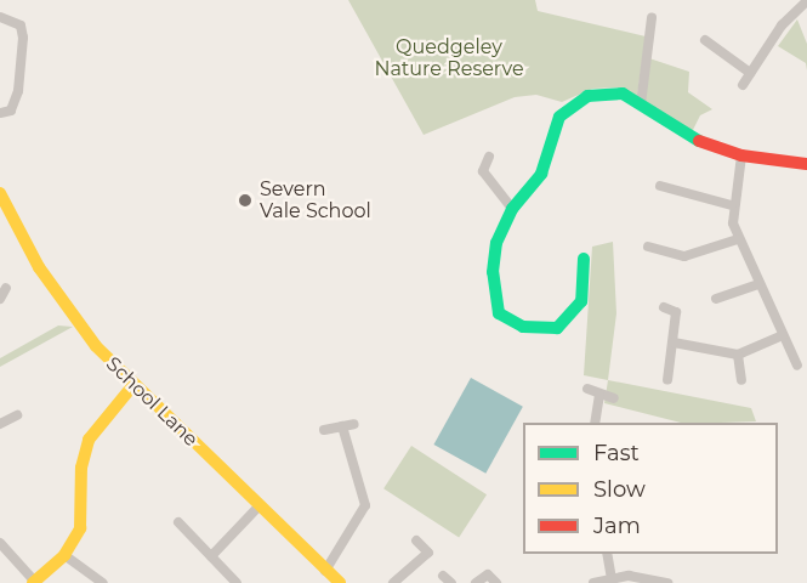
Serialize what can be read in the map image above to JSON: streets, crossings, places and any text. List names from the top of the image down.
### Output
{
  "streets": {
    "street": ["School Lane"]
  },
  "parks": ["Quedgeley Nature Reserve"],
  "places": ["Severn Vale School"],
  "legend": ["Fast", "Slow", "Jam"]
}
